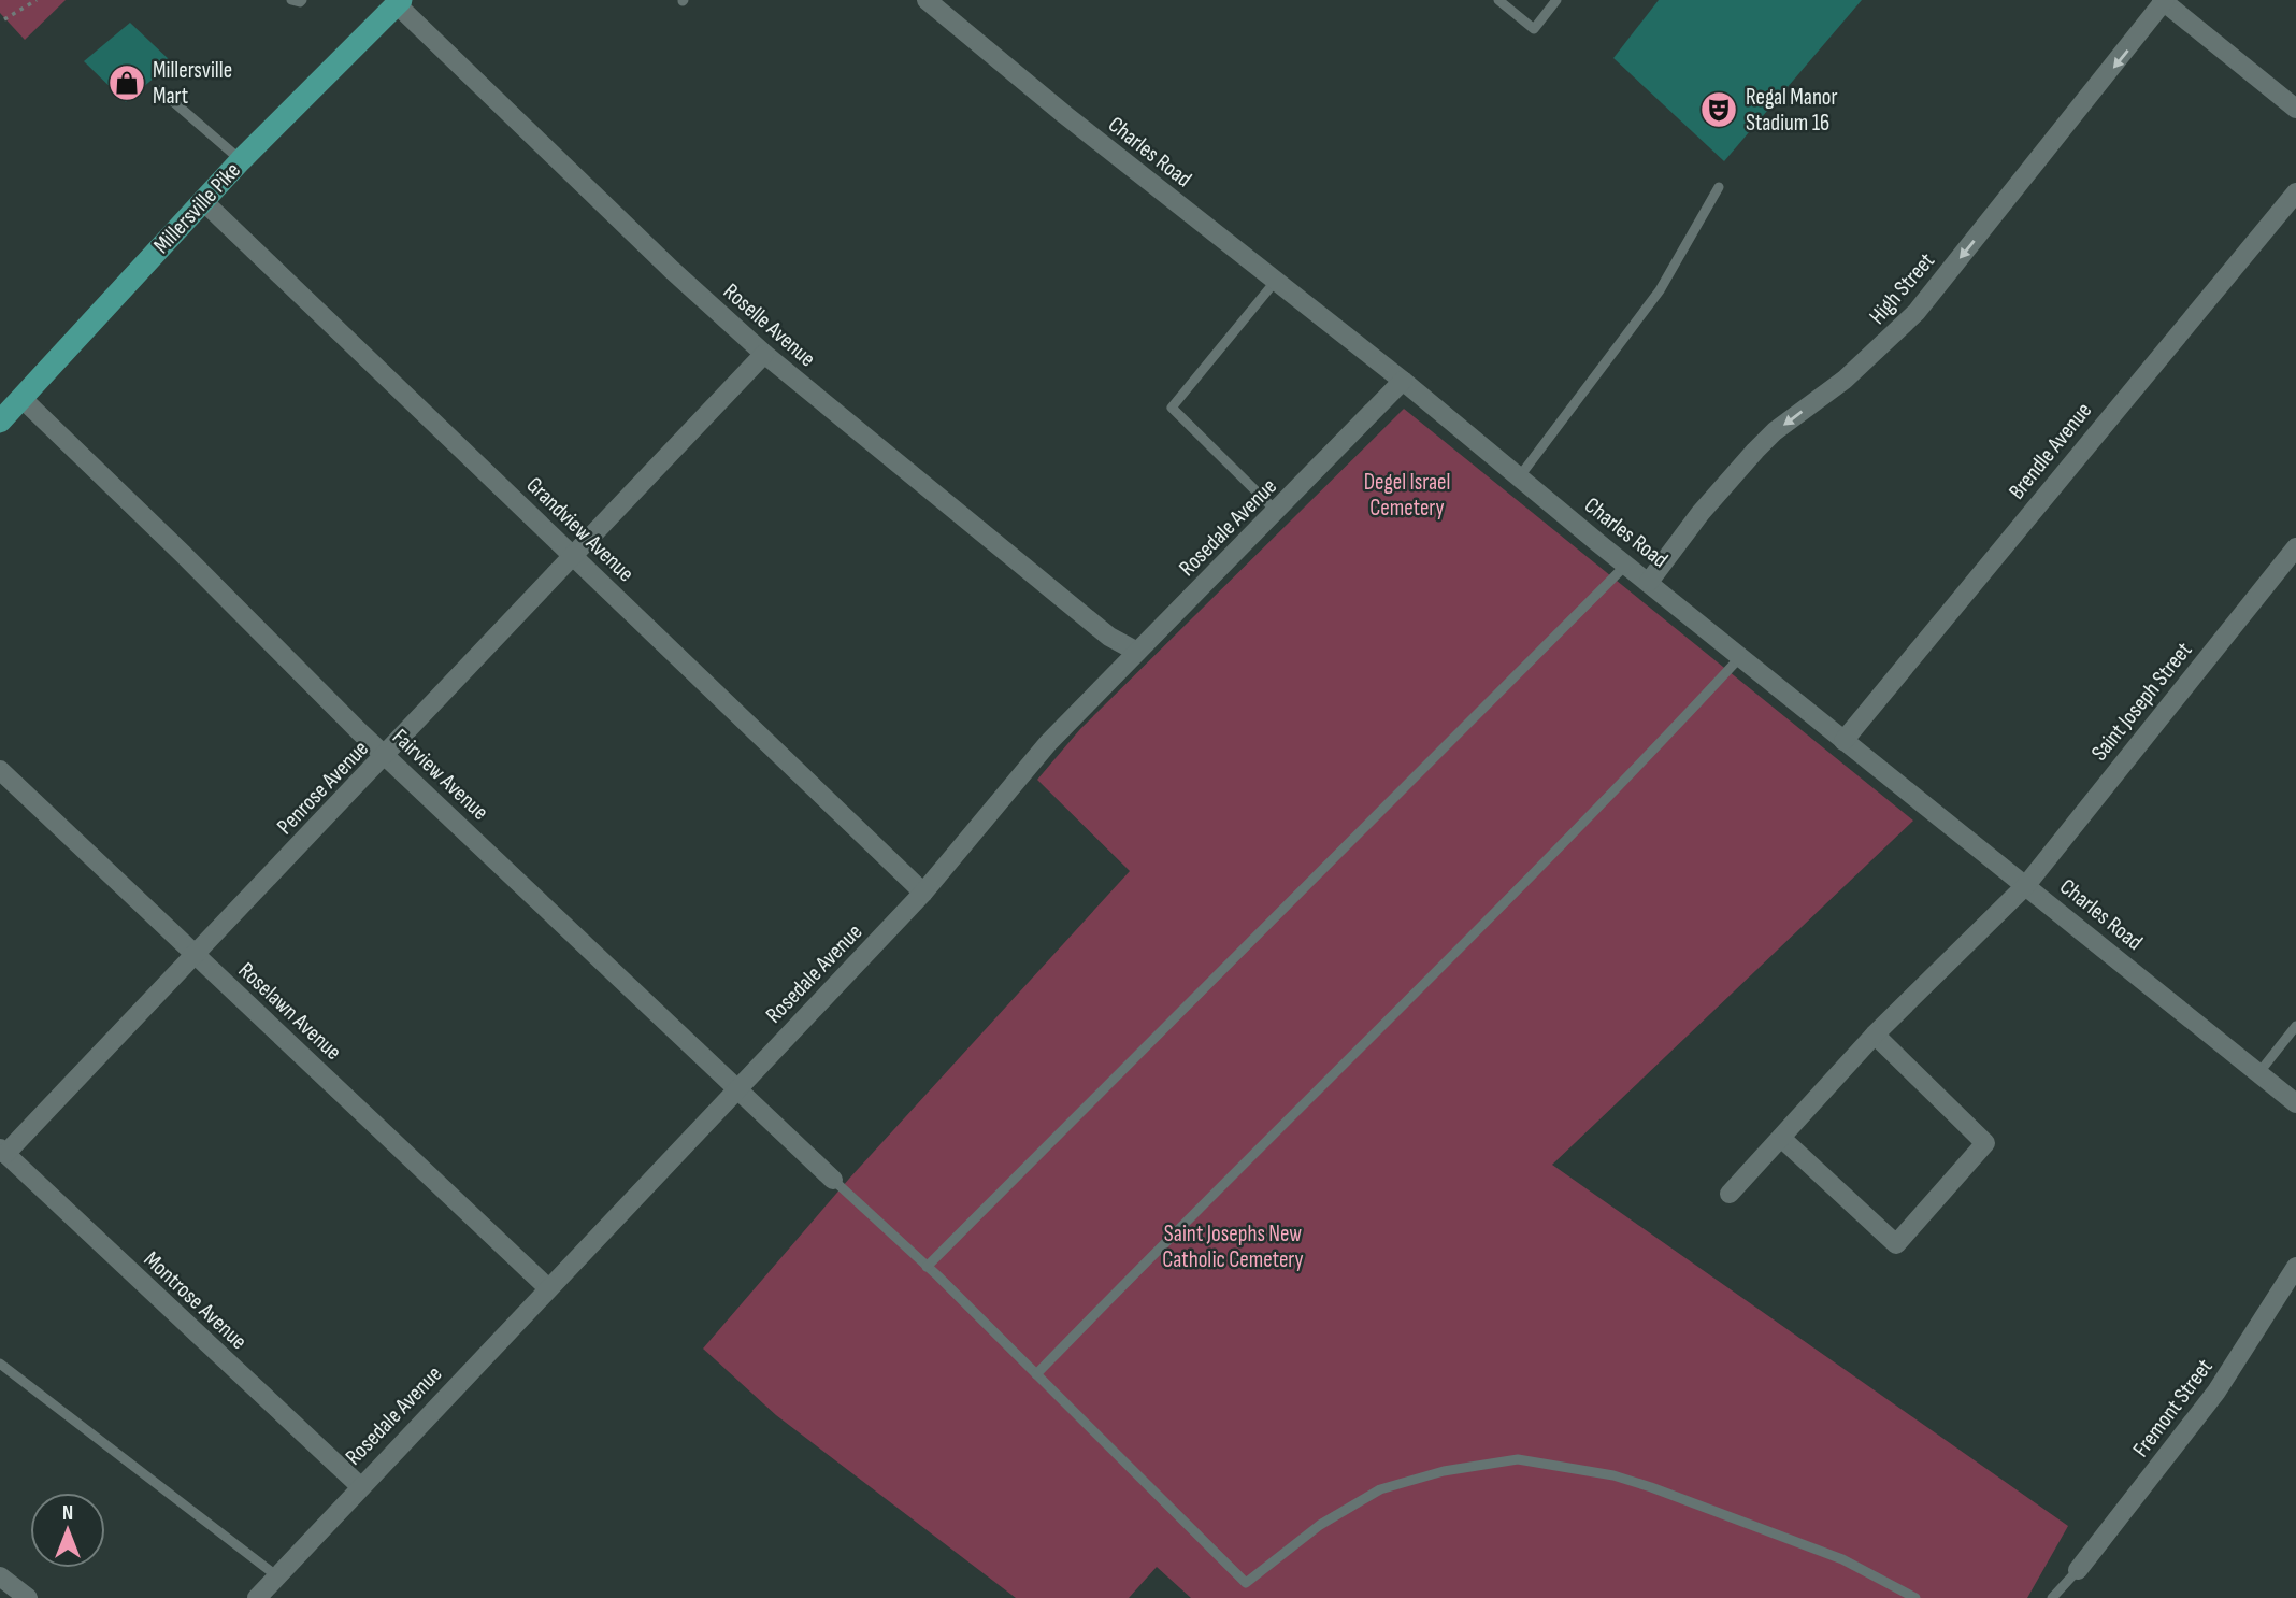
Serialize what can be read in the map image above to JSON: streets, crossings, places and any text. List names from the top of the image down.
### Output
{
  "streets": {
    "main road": ["Millersville Pike"],
    "street": [
      "Charles Road",
      "High Street",
      "Roselle Avenue",
      "Brendle Avenue",
      "Rosedale Avenue",
      "Grandview Avenue",
      "Saint Joseph Street",
      "Fairview Avenue",
      "Penrose Avenue",
      "Roselawn Avenue",
      "Montrose Avenue",
      "Fremont Street"
    ]
  },
  "crossings": [
    ["Charles Road", "High Street"],
    ["Charles Road", "Brendle Avenue"],
    ["Charles Road", "Rosedale Avenue"],
    ["Charles Road", "Saint Joseph Street"],
    ["Millersville Pike", "Roselle Avenue"],
    ["Millersville Pike", "Grandview Avenue"],
    ["Millersville Pike", "Fairview Avenue"],
    ["Roselle Avenue", "Rosedale Avenue"],
    ["Roselle Avenue", "Penrose Avenue"],
    ["Rosedale Avenue", "Grandview Avenue"],
    ["Rosedale Avenue", "Fairview Avenue"],
    ["Rosedale Avenue", "Roselawn Avenue"],
    ["Rosedale Avenue", "Montrose Avenue"],
    ["Grandview Avenue", "Penrose Avenue"],
    ["Fairview Avenue", "Penrose Avenue"],
    ["Penrose Avenue", "Roselawn Avenue"],
    ["Penrose Avenue", "Montrose Avenue"]
  ],
  "one_way": ["High Street"],
  "parks": ["Degel Israel Cemetery", "Saint Josephs New Catholic Cemetery"],
  "places": {
    "shop": ["Millersville Mart"],
    "theatre": ["Regal Manor Stadium 16"]
  },
  "north": "top"
}
